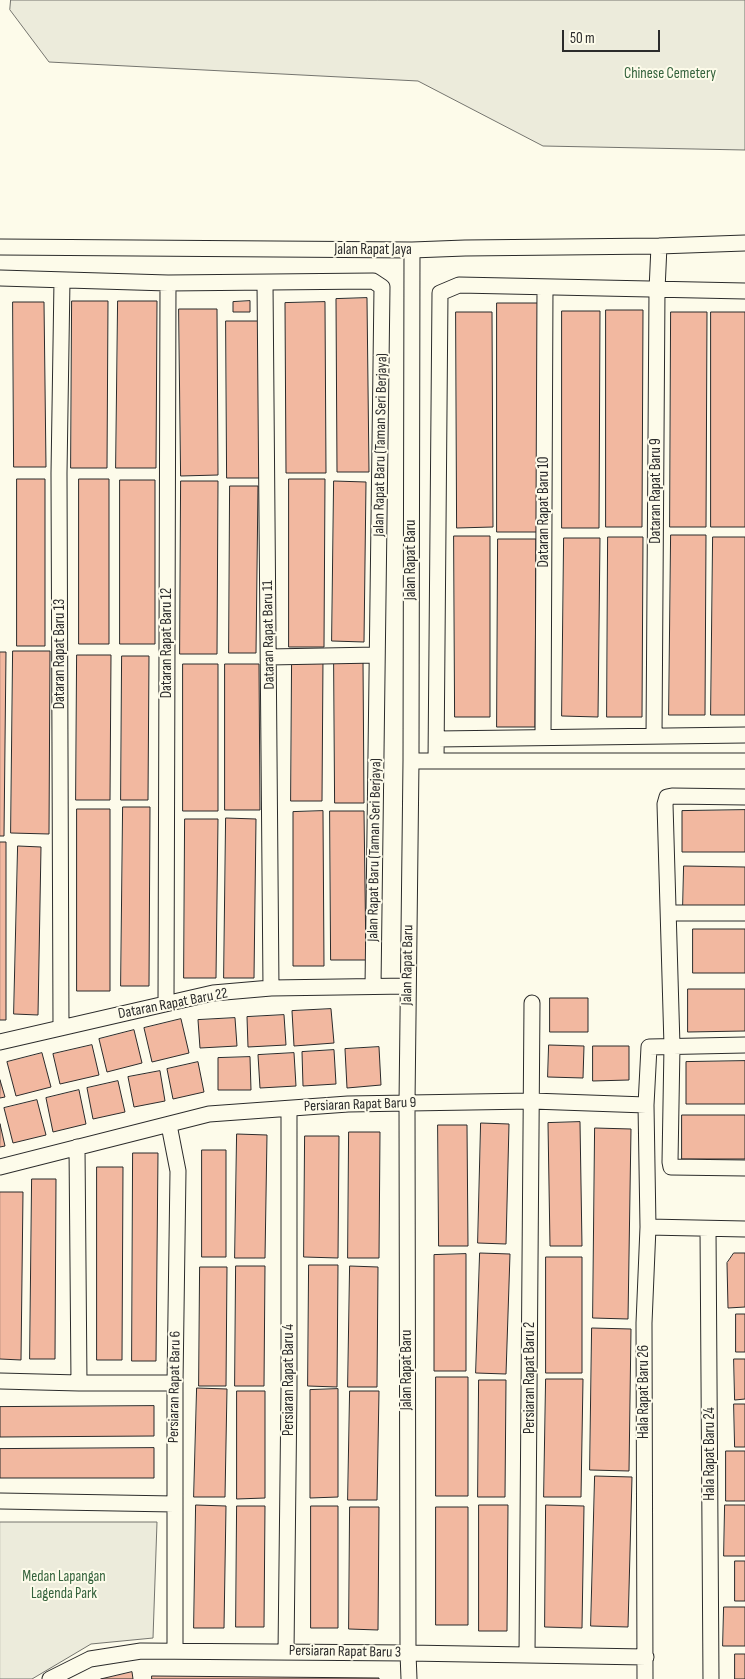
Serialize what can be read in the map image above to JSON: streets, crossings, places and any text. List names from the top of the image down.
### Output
{
  "streets": {
    "street": [
      "Jalan Rapat Jaya",
      "Jalan Rapat Baru (Taman Seri Berjaya)",
      "Dataran Rapat Baru 9",
      "Dataran Rapat Baru 10",
      "Jalan Rapat Baru",
      "Dataran Rapat Baru 11",
      "Dataran Rapat Baru 12",
      "Dataran Rapat Baru 13",
      "Dataran Rapat Baru 22",
      "Persiaran Rapat Baru 9",
      "Persiaran Rapat Baru 2",
      "Persiaran Rapat Baru 4",
      "Persiaran Rapat Baru 6",
      "Hala Rapat Baru 26",
      "Hala Rapat Baru 24",
      "Persiaran Rapat Baru 3"
    ]
  },
  "crossings": [
    ["Jalan Rapat Jaya", "Dataran Rapat Baru 9"],
    ["Jalan Rapat Jaya", "Jalan Rapat Baru"],
    ["Jalan Rapat Baru (Taman Seri Berjaya)", "Dataran Rapat Baru 11"],
    ["Jalan Rapat Baru (Taman Seri Berjaya)", "Dataran Rapat Baru 12"],
    ["Jalan Rapat Baru (Taman Seri Berjaya)", "Dataran Rapat Baru 13"],
    ["Jalan Rapat Baru (Taman Seri Berjaya)", "Dataran Rapat Baru 22"],
    ["Dataran Rapat Baru 10", "Jalan Rapat Baru"],
    ["Jalan Rapat Baru", "Dataran Rapat Baru 22"],
    ["Jalan Rapat Baru", "Persiaran Rapat Baru 9"],
    ["Jalan Rapat Baru", "Persiaran Rapat Baru 3"],
    ["Dataran Rapat Baru 11", "Dataran Rapat Baru 22"],
    ["Dataran Rapat Baru 12", "Dataran Rapat Baru 22"],
    ["Dataran Rapat Baru 13", "Dataran Rapat Baru 22"],
    ["Persiaran Rapat Baru 9", "Persiaran Rapat Baru 2"],
    ["Persiaran Rapat Baru 9", "Persiaran Rapat Baru 4"],
    ["Persiaran Rapat Baru 9", "Persiaran Rapat Baru 6"],
    ["Persiaran Rapat Baru 9", "Hala Rapat Baru 26"],
    ["Persiaran Rapat Baru 2", "Persiaran Rapat Baru 3"],
    ["Persiaran Rapat Baru 4", "Persiaran Rapat Baru 3"],
    ["Persiaran Rapat Baru 6", "Persiaran Rapat Baru 3"],
    ["Hala Rapat Baru 26", "Persiaran Rapat Baru 3"]
  ],
  "parks": ["Chinese Cemetery", "Medan Lapangan Lagenda Park"],
  "scale_bar": "50 m"
}
